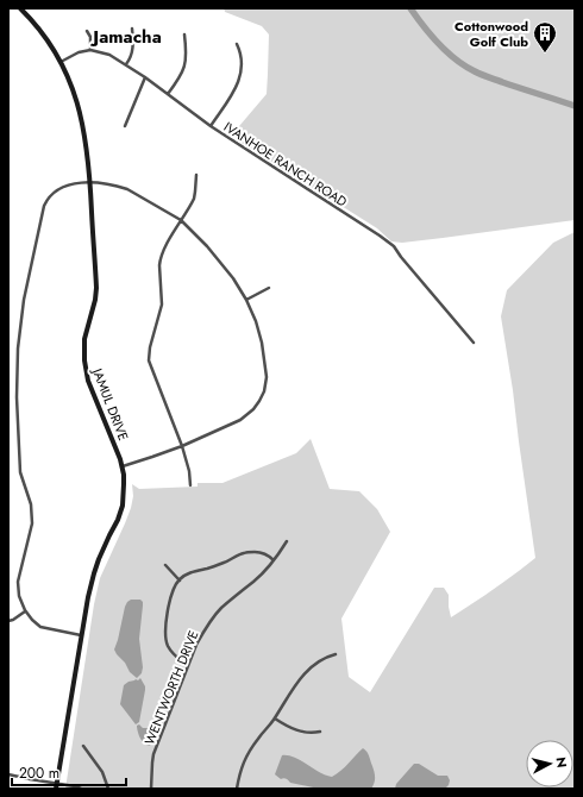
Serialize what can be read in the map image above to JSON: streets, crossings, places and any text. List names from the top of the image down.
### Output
{
  "streets": {
    "street": ["IVANHOE RANCH ROAD", "JAMUL DRIVE", "WENTWORTH DRIVE"]
  },
  "districts": ["Jamacha"],
  "places": {
    "building": ["Cottonwood Golf Club"]
  },
  "scale_bar": "200 m",
  "north": "right"
}
